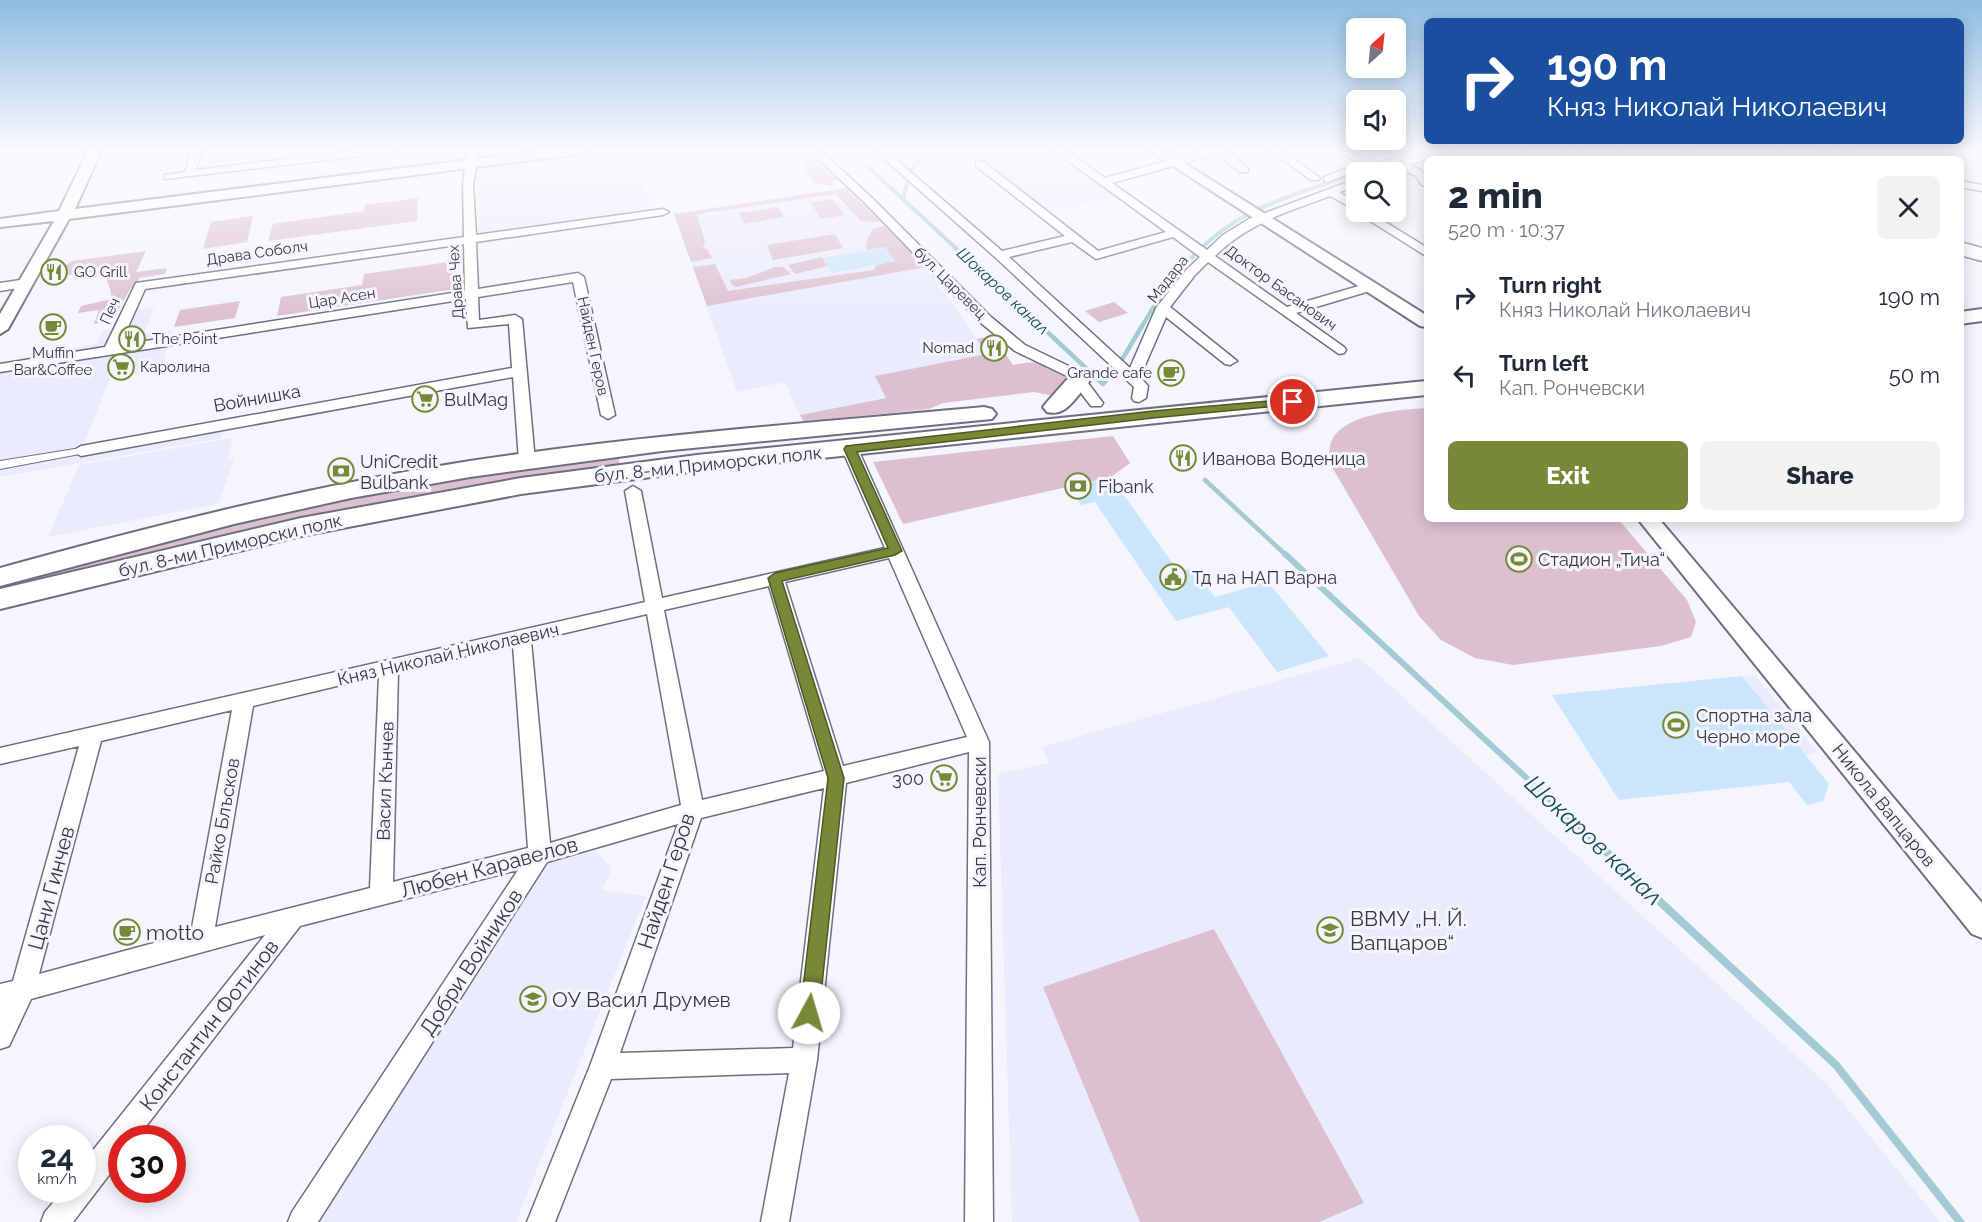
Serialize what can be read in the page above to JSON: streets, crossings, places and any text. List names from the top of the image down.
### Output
{
  "streets": {
    "main road": ["бул. 8-ми Приморски полк"],
    "street": [
      "Драва Соболч",
      "Мадара",
      "Драва Чех",
      "бул. Царевец",
      "Доктор Басанович",
      "Цар Асен",
      "Печ",
      "Найден Геров",
      "Войнишка",
      "Княз Николай Николаевич",
      "Васил Кънчев",
      "Никола Вапцаров",
      "Райко Блъсков",
      "Кап. Рончевски",
      "Любен Каравелов",
      "Цани Гинчев",
      "Добри Войников",
      "Константин Фотинов"
    ]
  },
  "crossings": [
    ["Драва Соболч", "Драва Чех"],
    ["Драва Соболч", "Печ"],
    ["Мадара", "Доктор Басанович"],
    ["Мадара", "бул. 8-ми Приморски полк"],
    ["Драва Чех", "Цар Асен"],
    ["Драва Чех", "Войнишка"],
    ["Драва Чех", "бул. 8-ми Приморски полк"],
    ["бул. Царевец", "бул. 8-ми Приморски полк"],
    ["Цар Асен", "Печ"],
    ["Цар Асен", "Найден Геров"],
    ["Найден Геров", "Княз Николай Николаевич"],
    ["Найден Геров", "Любен Каравелов"],
    ["бул. 8-ми Приморски полк", "Кап. Рончевски"],
    ["Княз Николай Николаевич", "Васил Кънчев"],
    ["Княз Николай Николаевич", "Райко Блъсков"],
    ["Княз Николай Николаевич", "Кап. Рончевски"],
    ["Княз Николай Николаевич", "Цани Гинчев"],
    ["Васил Кънчев", "Любен Каравелов"],
    ["Райко Блъсков", "Любен Каравелов"],
    ["Кап. Рончевски", "Любен Каравелов"],
    ["Любен Каравелов", "Цани Гинчев"],
    ["Любен Каравелов", "Добри Войников"],
    ["Любен Каравелов", "Константин Фотинов"]
  ],
  "water": ["Шокаров канал"],
  "places": {
    "restaurant": [
      "GO Grill",
      "The Point",
      "Nomad",
      "Иванова Воденица"
    ],
    "cafe": ["Muffin Bar&Coffee", "Grande cafe", "motto"],
    "supermarket": ["Каролина", "BulMag", "300"],
    "bank": ["UniCredit Bulbank", "Fibank"],
    "sports": ["Стадион „Тича“", "Спортна зала Черно море"],
    "public building": ["Тд на НАП Варна"],
    "school or university": ["ВВМУ „Н. Й. Вапцаров“", "ОУ Васил Друмев"]
  },
  "north": "top right",
  "page": {
    "turn": ["190 m", "Княз Николай Николаевич"],
    "heading": ["2 min", "520 m · 10:37"],
    "list": [
      {
        "name": "Turn right",
        "note": "Княз Николай Николаевич",
        "value": "190 m"
      },
      {
        "name": "Turn left",
        "note": "Кап. Рончевски",
        "value": "50 m"
      }
    ],
    "buttons": ["Exit", "Share"],
    "speed": "24 km/h",
    "limit": "30"
  }
}
